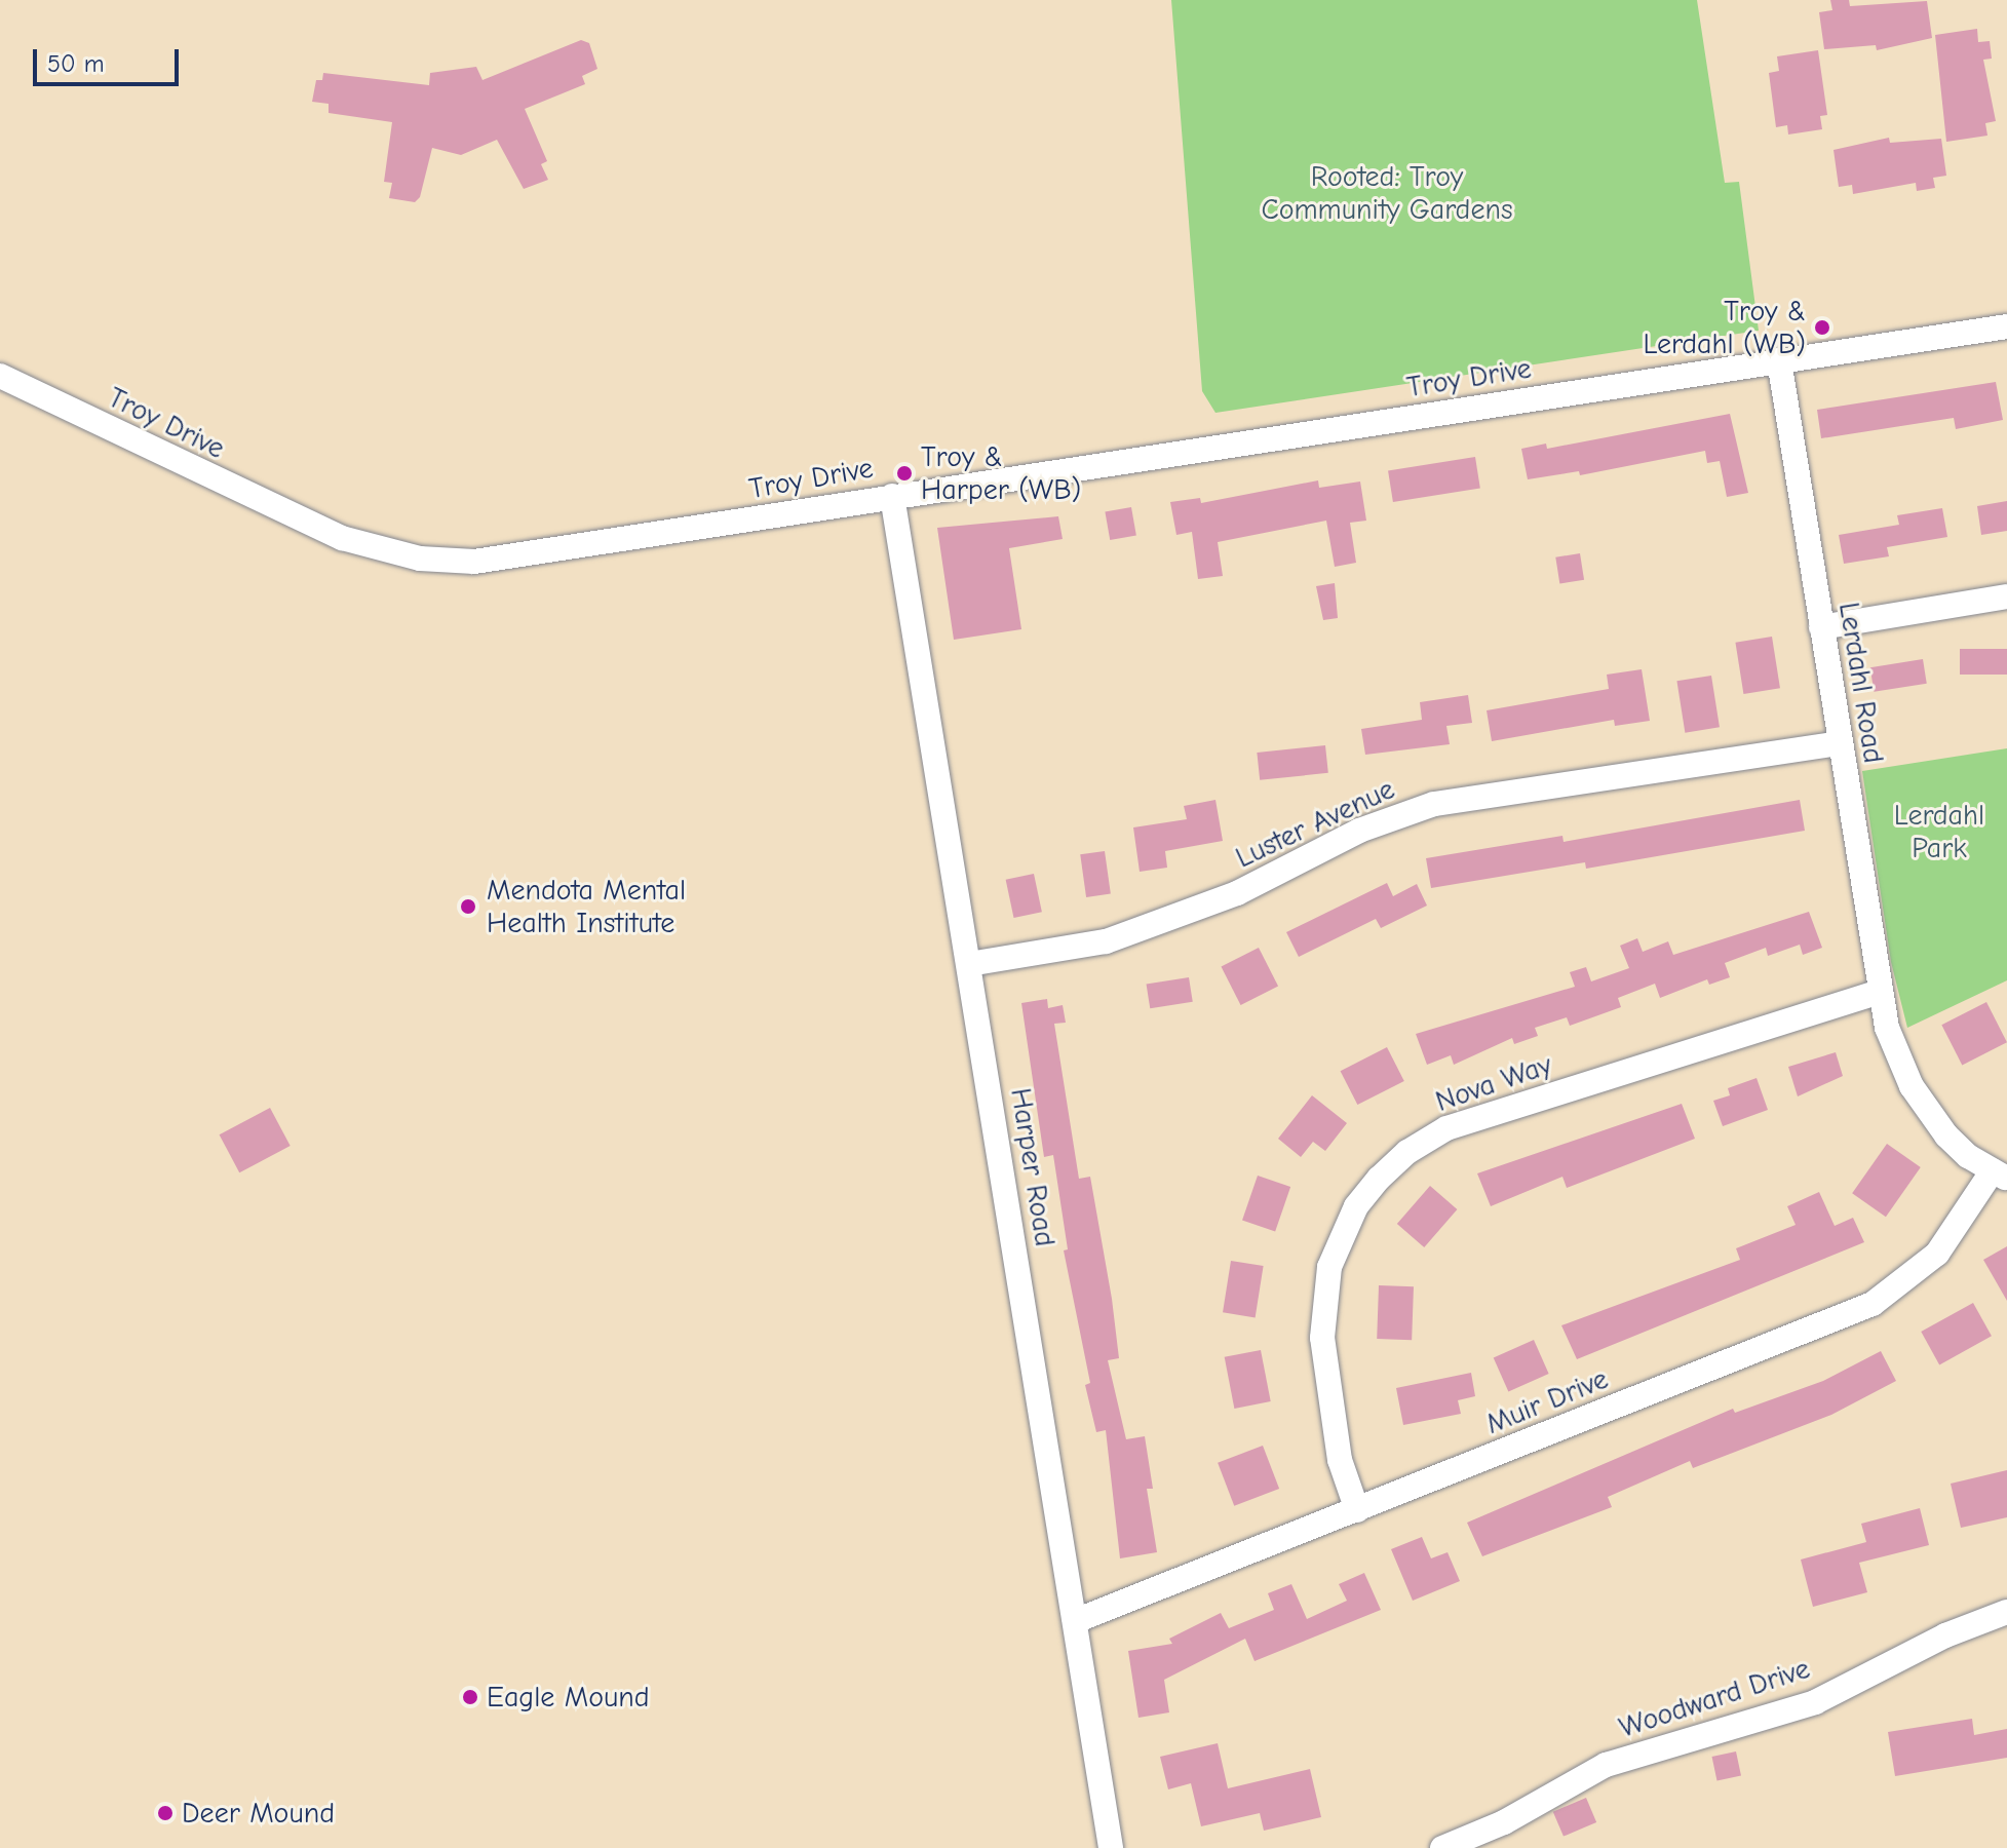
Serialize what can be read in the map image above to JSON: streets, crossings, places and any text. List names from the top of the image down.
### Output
{
  "streets": {
    "street": [
      "Troy Drive",
      "Lerdahl Road",
      "Luster Avenue",
      "Nova Way",
      "Harper Road",
      "Muir Drive",
      "Woodward Drive"
    ]
  },
  "crossings": [
    ["Troy Drive", "Lerdahl Road"],
    ["Troy Drive", "Harper Road"],
    ["Lerdahl Road", "Luster Avenue"],
    ["Lerdahl Road", "Nova Way"],
    ["Lerdahl Road", "Muir Drive"],
    ["Luster Avenue", "Harper Road"],
    ["Nova Way", "Muir Drive"],
    ["Harper Road", "Muir Drive"]
  ],
  "parks": ["Rooted: Troy Community Gardens", "Lerdahl Park"],
  "places": [
    "Troy & Lerdahl (WB)",
    "Troy & Harper (WB)",
    "Mendota Mental Health Institute",
    "Eagle Mound",
    "Deer Mound"
  ],
  "scale_bar": "50 m"
}
